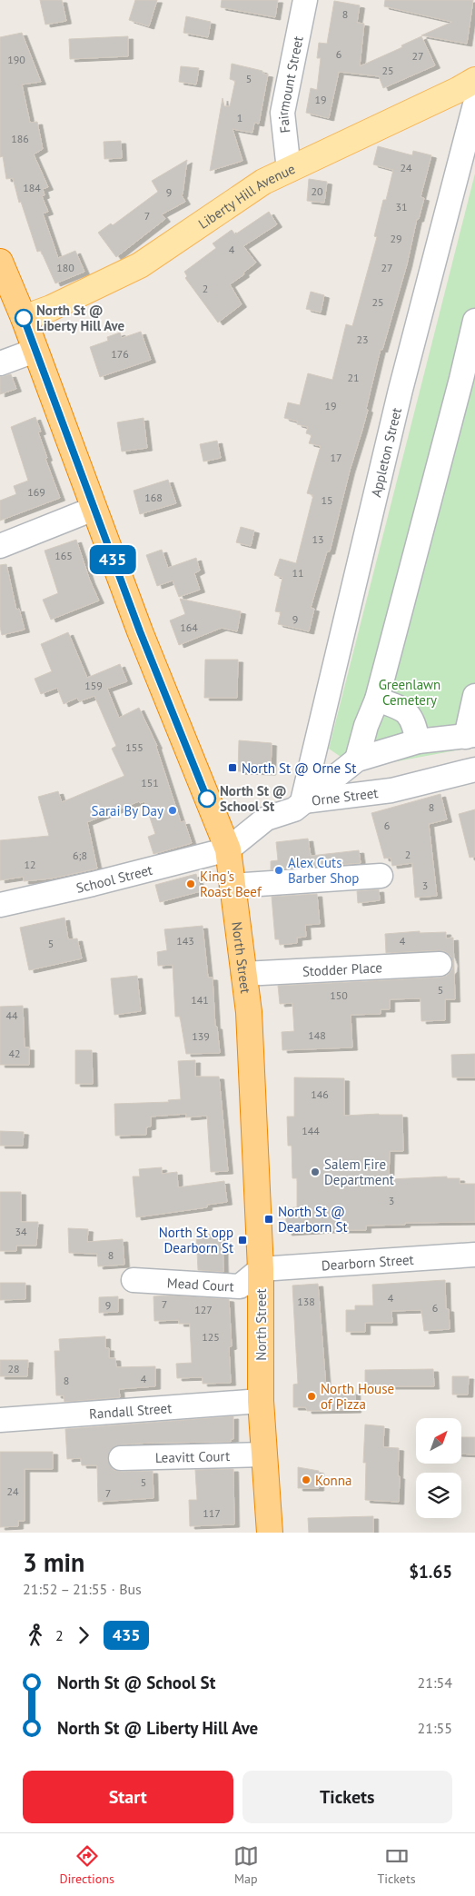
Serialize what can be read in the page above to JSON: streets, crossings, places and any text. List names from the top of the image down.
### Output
{
  "streets": {
    "highway": ["North Street"],
    "main road": ["Liberty Hill Avenue"],
    "street": [
      "Fairmount Street",
      "Appleton Street",
      "Orne Street",
      "School Street",
      "Stodder Place",
      "Dearborn Street",
      "Mead Court",
      "Randall Street",
      "Leavitt Court"
    ]
  },
  "crossings": [
    ["Fairmount Street", "Liberty Hill Avenue"],
    ["Liberty Hill Avenue", "North Street"],
    ["Appleton Street", "Orne Street"],
    ["Orne Street", "School Street"],
    ["Orne Street", "North Street"],
    ["School Street", "North Street"],
    ["North Street", "Stodder Place"],
    ["North Street", "Dearborn Street"],
    ["North Street", "Mead Court"],
    ["North Street", "Randall Street"],
    ["North Street", "Leavitt Court"],
    ["Dearborn Street", "Mead Court"]
  ],
  "parks": ["Greenlawn Cemetery"],
  "places": {
    "other": [
      "North St @ Liberty Hill Ave",
      "North St @ School St",
      "Sarai By Day",
      "Alex Cuts Barber Shop",
      "King's Roast Beef",
      "Salem Fire Department",
      "North House of Pizza",
      "Konna"
    ],
    "transit": ["North St @ Orne St", "North St @ Dearborn St", "North St opp Dearborn St"]
  },
  "lines": ["bus line 435"],
  "house_numbers": [
    "8",
    "6",
    "27",
    "190",
    "25",
    "5",
    "19",
    "1",
    "186",
    "24",
    "184",
    "20",
    "9",
    "31",
    "7",
    "29",
    "4",
    "180",
    "27",
    "2",
    "25",
    "23",
    "176",
    "21",
    "19",
    "17",
    "169",
    "168",
    "15",
    "13",
    "165",
    "11",
    "9",
    "164",
    "159",
    "155",
    "151",
    "8",
    "6",
    "2",
    "6;8",
    "12",
    "3",
    "143",
    "4",
    "5",
    "5",
    "150",
    "141",
    "44",
    "148",
    "139",
    "42",
    "146",
    "144",
    "3",
    "34",
    "8",
    "4",
    "138",
    "7",
    "9",
    "6",
    "127",
    "125",
    "28",
    "4",
    "8",
    "5",
    "24",
    "7",
    "117"
  ],
  "north": "top right",
  "page": {
    "on_map": "435",
    "heading": ["3 min", "21:52 – 21:55 · Bus", "$1.65"],
    "legs": ["2", "435"],
    "list": [
      {
        "name": "North St @ School St",
        "value": "21:54"
      },
      {
        "name": "North St @ Liberty Hill Ave",
        "value": "21:55"
      }
    ],
    "buttons": ["Start", "Tickets"],
    "tabs": ["Directions", "Map", "Tickets"]
  }
}
